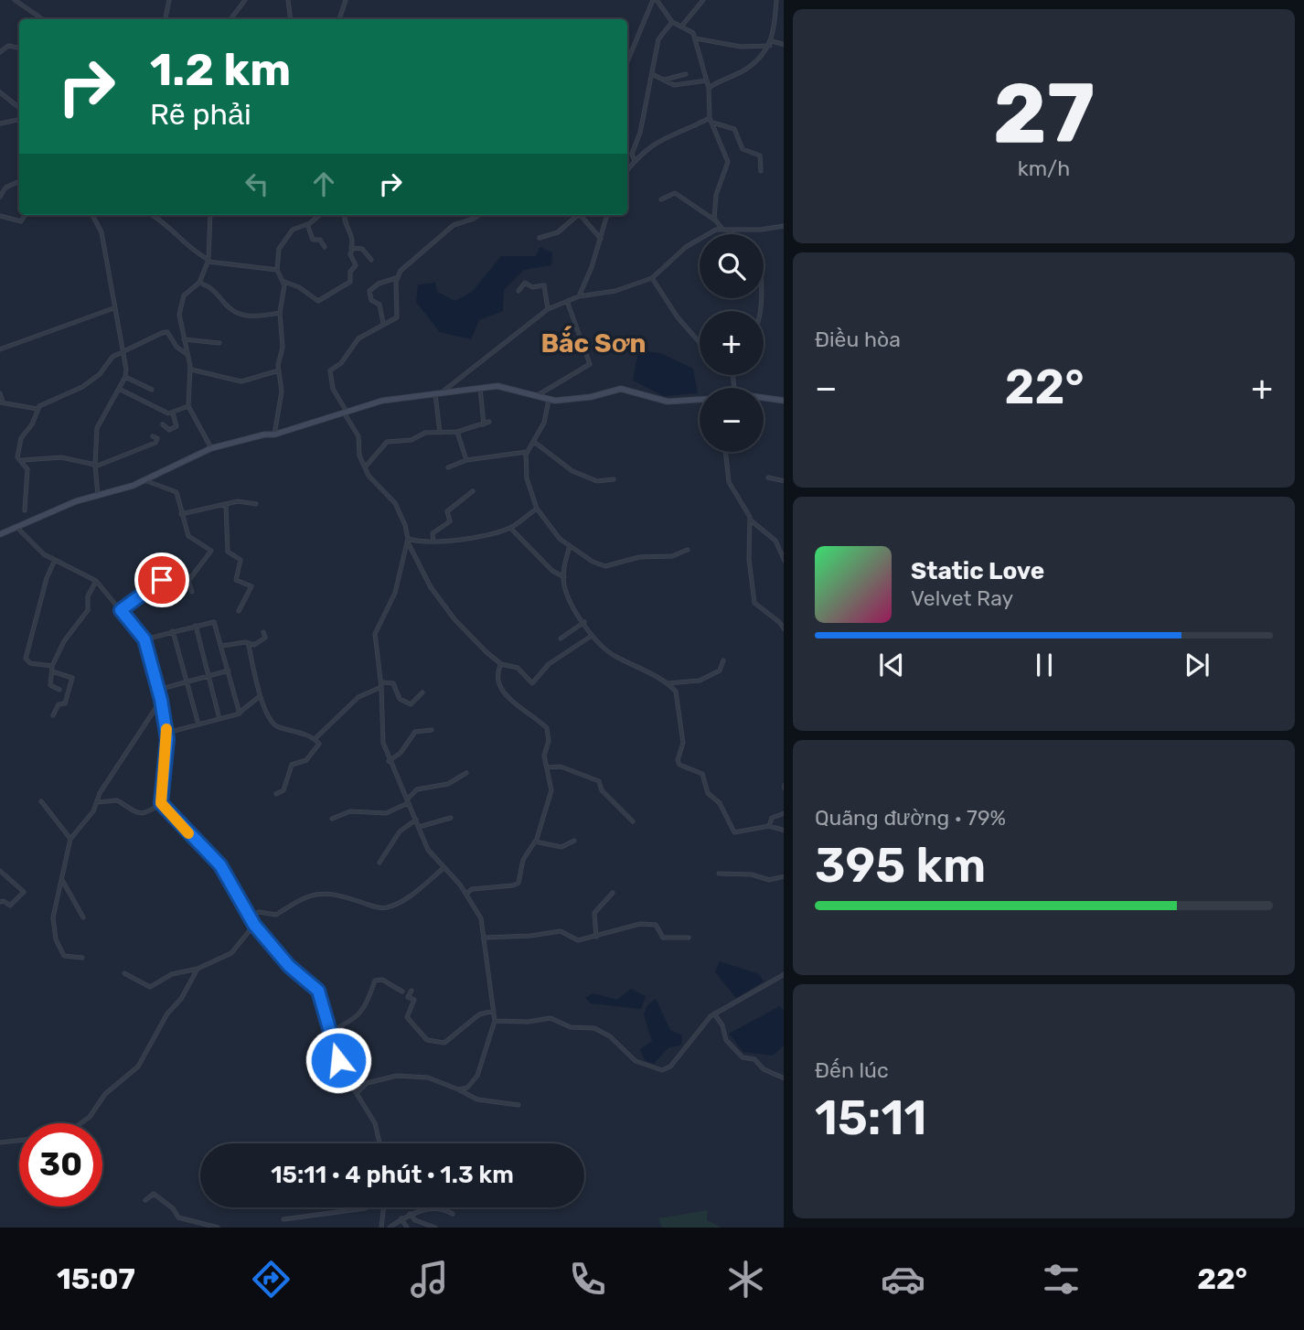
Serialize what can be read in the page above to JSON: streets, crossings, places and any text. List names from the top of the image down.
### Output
{
  "districts": ["Bắc Sơn"],
  "page": {
    "tile": [
      ["27", "km/h"],
      "Điều hòa",
      ["Quãng đường · 79%", "395 km"],
      ["Đến lúc", "15:11"]
    ],
    "turn": ["1.2 km", "Rẽ phải"],
    "map_buttons": ["+", "−"],
    "heat": ["−", "22°", "+"],
    "song": ["Static Love", "Velvet Ray"],
    "limit": "30",
    "trip": "15:11 · 4 phút · 1.3 km",
    "tabs": ["15:07", "22°"]
  }
}
